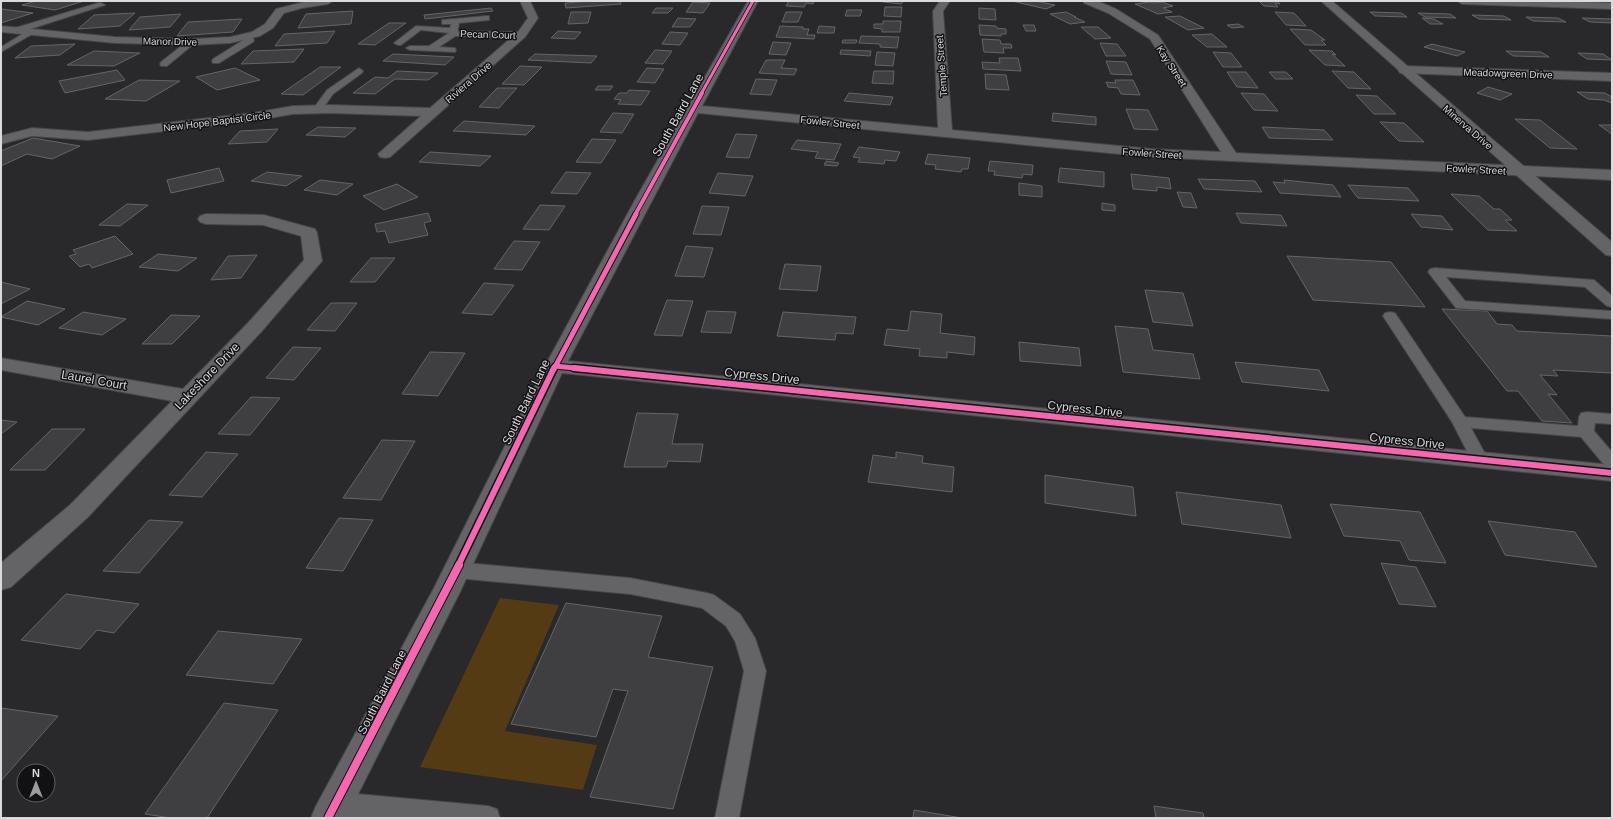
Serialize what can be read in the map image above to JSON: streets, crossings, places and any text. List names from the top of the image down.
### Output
{
  "streets": {
    "street": [
      "Pecan Court",
      "Manor Drive",
      "Temple Street",
      "Kay Street",
      "Meadowgreen Drive",
      "Riviera Drive",
      "South Baird Lane",
      "New Hope Baptist Circle",
      "Fowler Street",
      "Minerva Drive",
      "Lakeshore Drive",
      "Cypress Drive",
      "Laurel Court"
    ]
  },
  "crossings": [
    ["Pecan Court", "Riviera Drive"],
    ["Temple Street", "Fowler Street"],
    ["Kay Street", "Fowler Street"],
    ["Meadowgreen Drive", "Minerva Drive"],
    ["Riviera Drive", "New Hope Baptist Circle"],
    ["South Baird Lane", "Fowler Street"],
    ["South Baird Lane", "Cypress Drive"],
    ["Fowler Street", "Minerva Drive"],
    ["Lakeshore Drive", "Laurel Court"]
  ],
  "north": "top"
}
